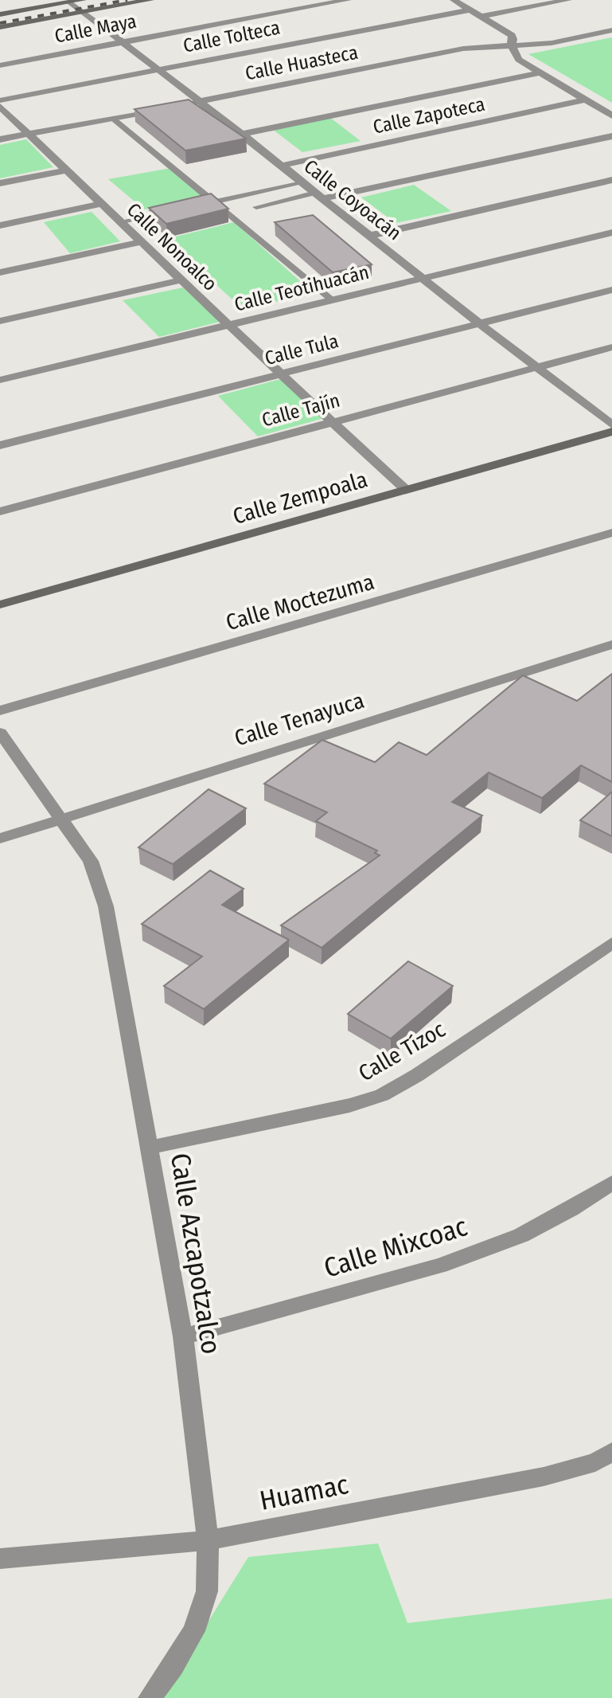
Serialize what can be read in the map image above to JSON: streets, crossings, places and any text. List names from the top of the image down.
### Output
{
  "streets": {
    "street": [
      "Calle Maya",
      "Calle Tolteca",
      "Calle Huasteca",
      "Calle Zapoteca",
      "Calle Coyoacán",
      "Calle Nonoalco",
      "Calle Teotihuacán",
      "Calle Tula",
      "Calle Tajín",
      "Calle Zempoala",
      "Calle Moctezuma",
      "Calle Tenayuca",
      "Calle Tízoc",
      "Calle Mixcoac",
      "Calle Azcapotzalco",
      "Huamac"
    ]
  },
  "crossings": [
    ["Calle Maya", "Calle Coyoacán"],
    ["Calle Tolteca", "Calle Coyoacán"],
    ["Calle Huasteca", "Calle Coyoacán"],
    ["Calle Zapoteca", "Calle Coyoacán"],
    ["Calle Coyoacán", "Calle Teotihuacán"],
    ["Calle Coyoacán", "Calle Tula"],
    ["Calle Coyoacán", "Calle Tajín"],
    ["Calle Nonoalco", "Calle Teotihuacán"],
    ["Calle Nonoalco", "Calle Tula"],
    ["Calle Nonoalco", "Calle Tajín"],
    ["Calle Nonoalco", "Calle Zempoala"],
    ["Calle Tenayuca", "Calle Azcapotzalco"],
    ["Calle Tízoc", "Calle Azcapotzalco"],
    ["Calle Mixcoac", "Calle Azcapotzalco"],
    ["Calle Azcapotzalco", "Huamac"]
  ]
}
